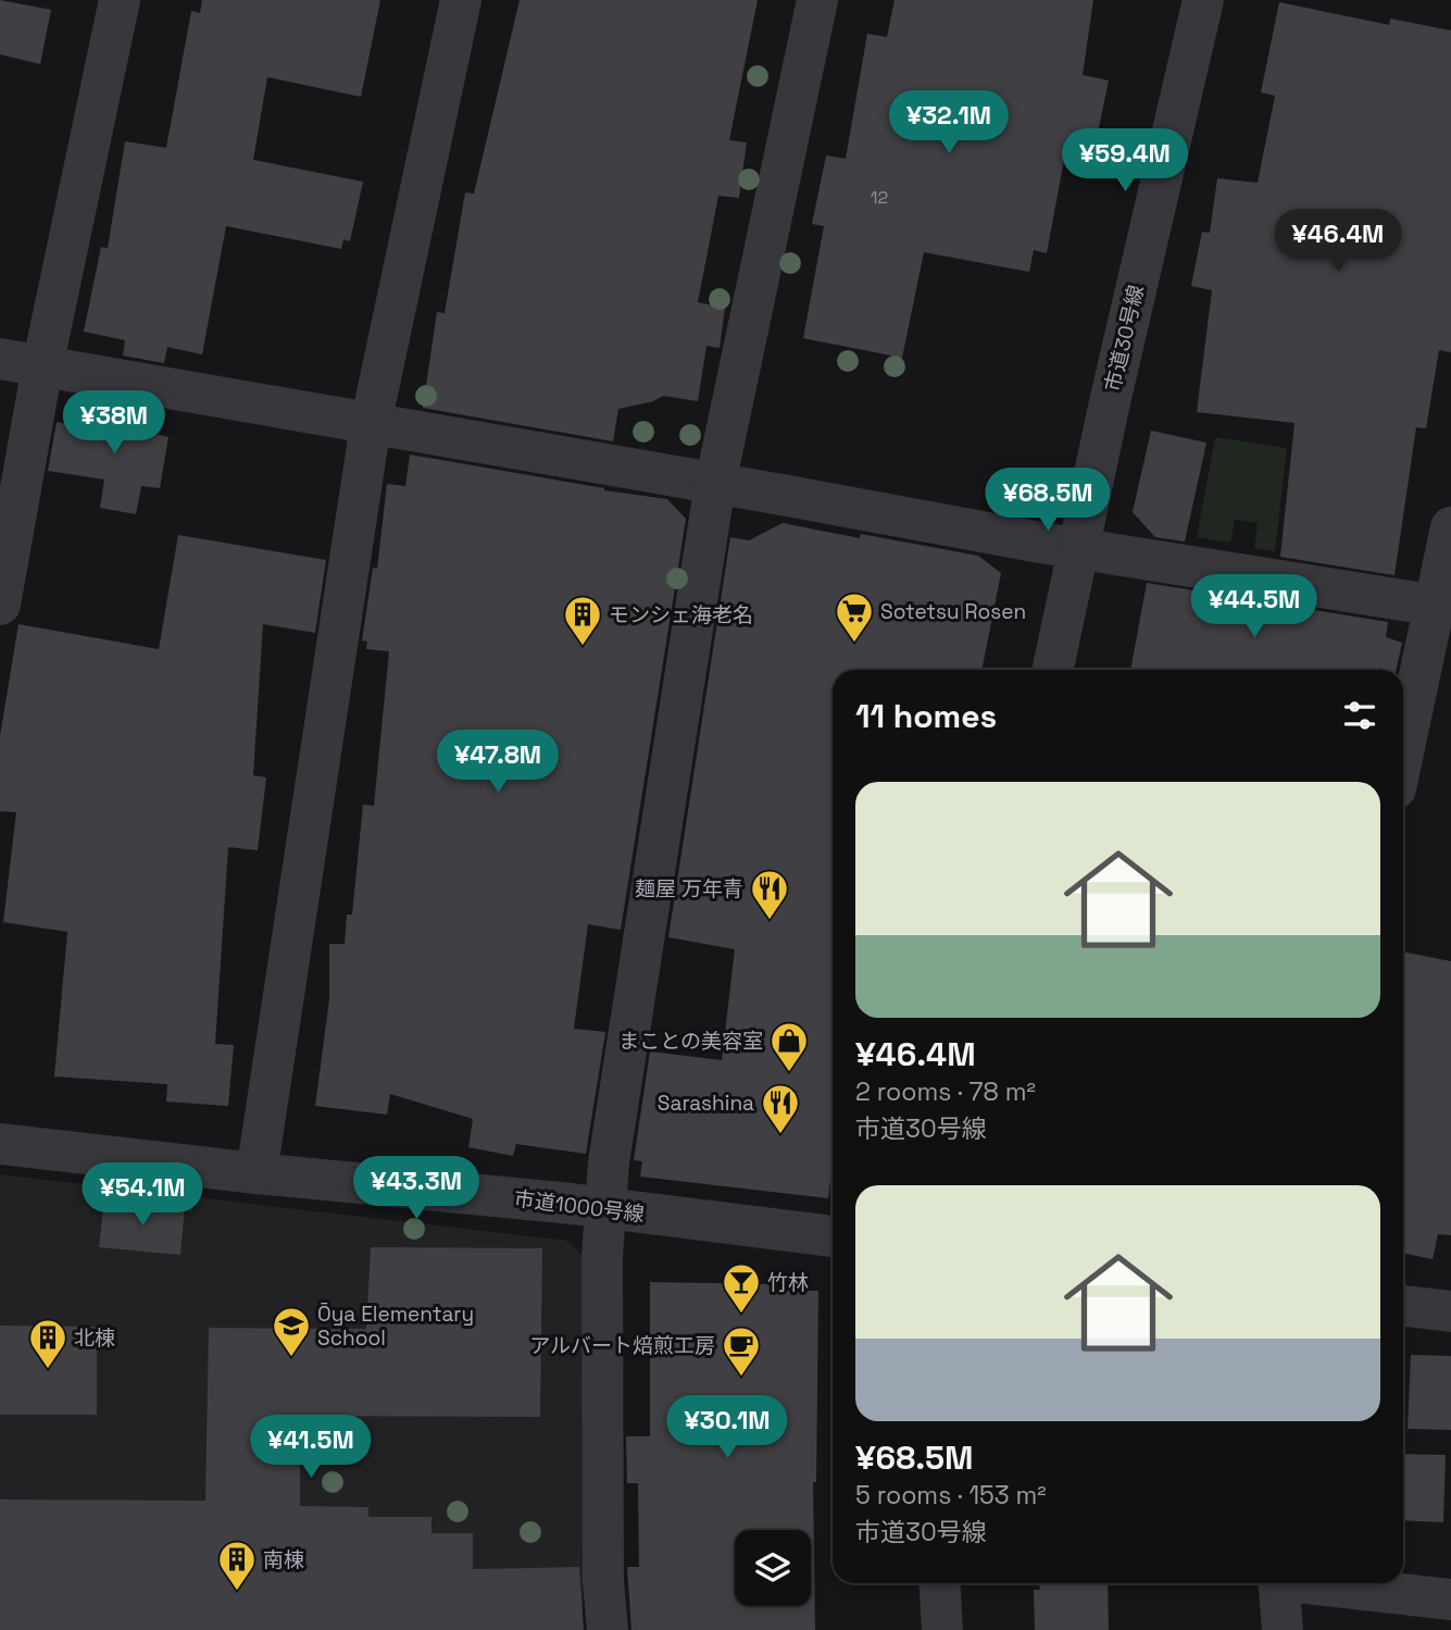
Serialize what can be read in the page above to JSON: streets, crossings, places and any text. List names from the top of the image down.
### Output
{
  "streets": {
    "street": ["市道30号線", "市道1000号線"]
  },
  "places": {
    "supermarket": ["Sotetsu Rosen"],
    "building": ["モンシェ海老名", "北棟", "南棟"],
    "restaurant": ["麺屋 万年青", "Sarashina"],
    "shop": ["まことの美容室"],
    "bar": ["竹林"],
    "school or university": ["Ōya Elementary School"],
    "cafe": ["アルバート焙煎工房"]
  },
  "house_numbers": ["12"],
  "page": {
    "price": [
      "¥32.1M",
      "¥59.4M",
      "¥46.4M",
      "¥38M",
      "¥68.5M",
      "¥44.5M",
      "¥47.8M",
      "¥43.3M",
      "¥54.1M",
      "¥30.1M",
      "¥41.5M"
    ],
    "heading": "11 homes",
    "list": [
      {
        "name": "¥46.4M",
        "note": "2 rooms · 78 m² · 市道30号線"
      },
      {
        "name": "¥68.5M",
        "note": "5 rooms · 153 m² · 市道30号線"
      }
    ]
  }
}
